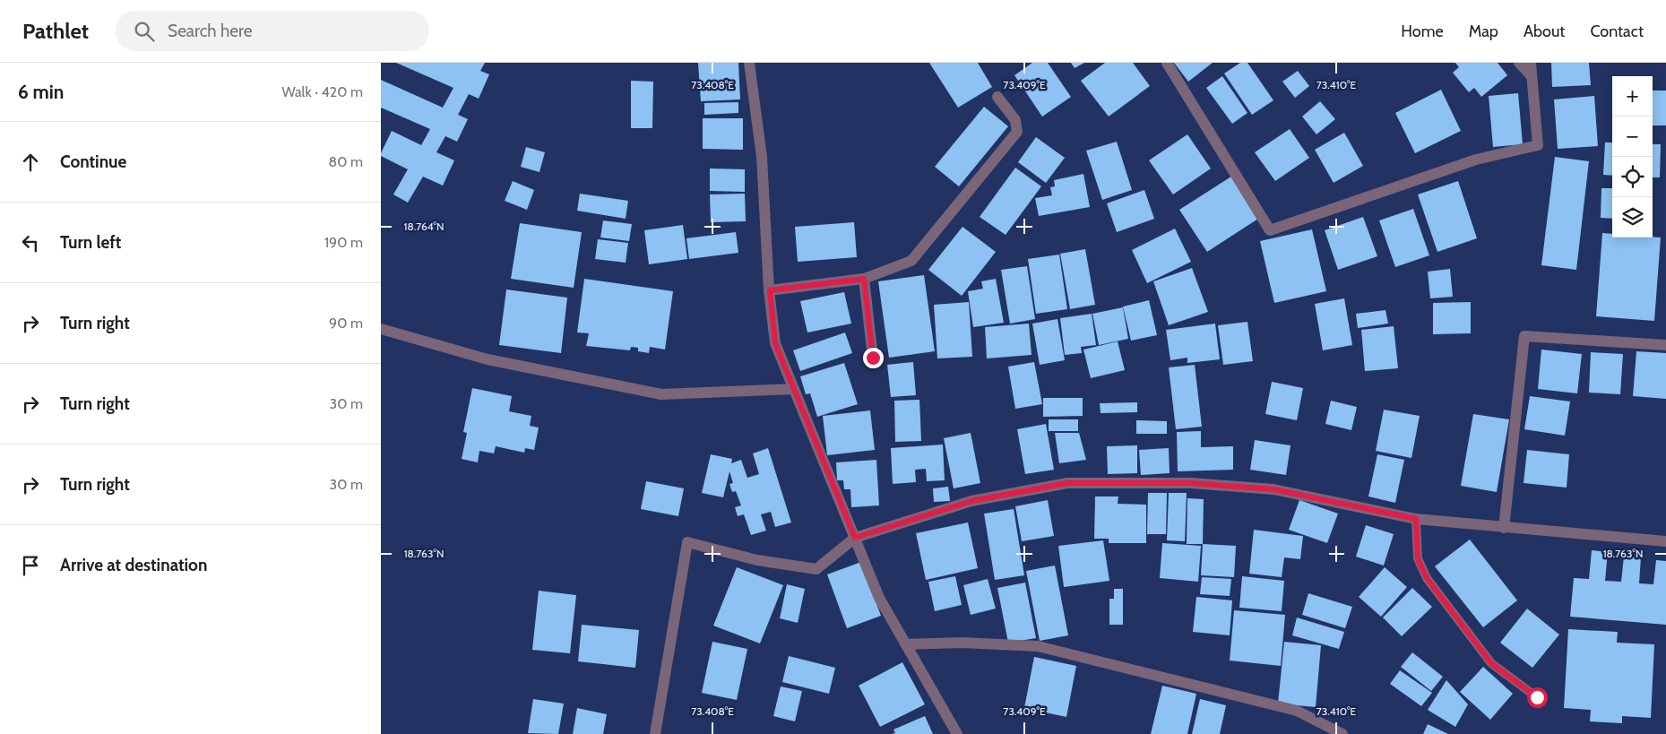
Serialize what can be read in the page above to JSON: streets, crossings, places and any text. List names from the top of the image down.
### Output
{
  "page": {
    "header": "Pathlet",
    "search": "Search here",
    "nav": [
      "Home",
      "Map",
      "About",
      "Contact"
    ],
    "heading": ["6 min", "Walk · 420 m"],
    "map_buttons": ["+", "−"],
    "list": [
      ["Continue", "80 m"],
      ["Turn left", "190 m"],
      ["Turn right", "90 m"],
      ["Turn right", "30 m"],
      ["Turn right", "30 m"],
      "Arrive at destination"
    ]
  },
  "coordinates": [
    "73.408°E",
    "73.409°E",
    "73.410°E",
    "18.764°N",
    "18.763°N"
  ]
}
